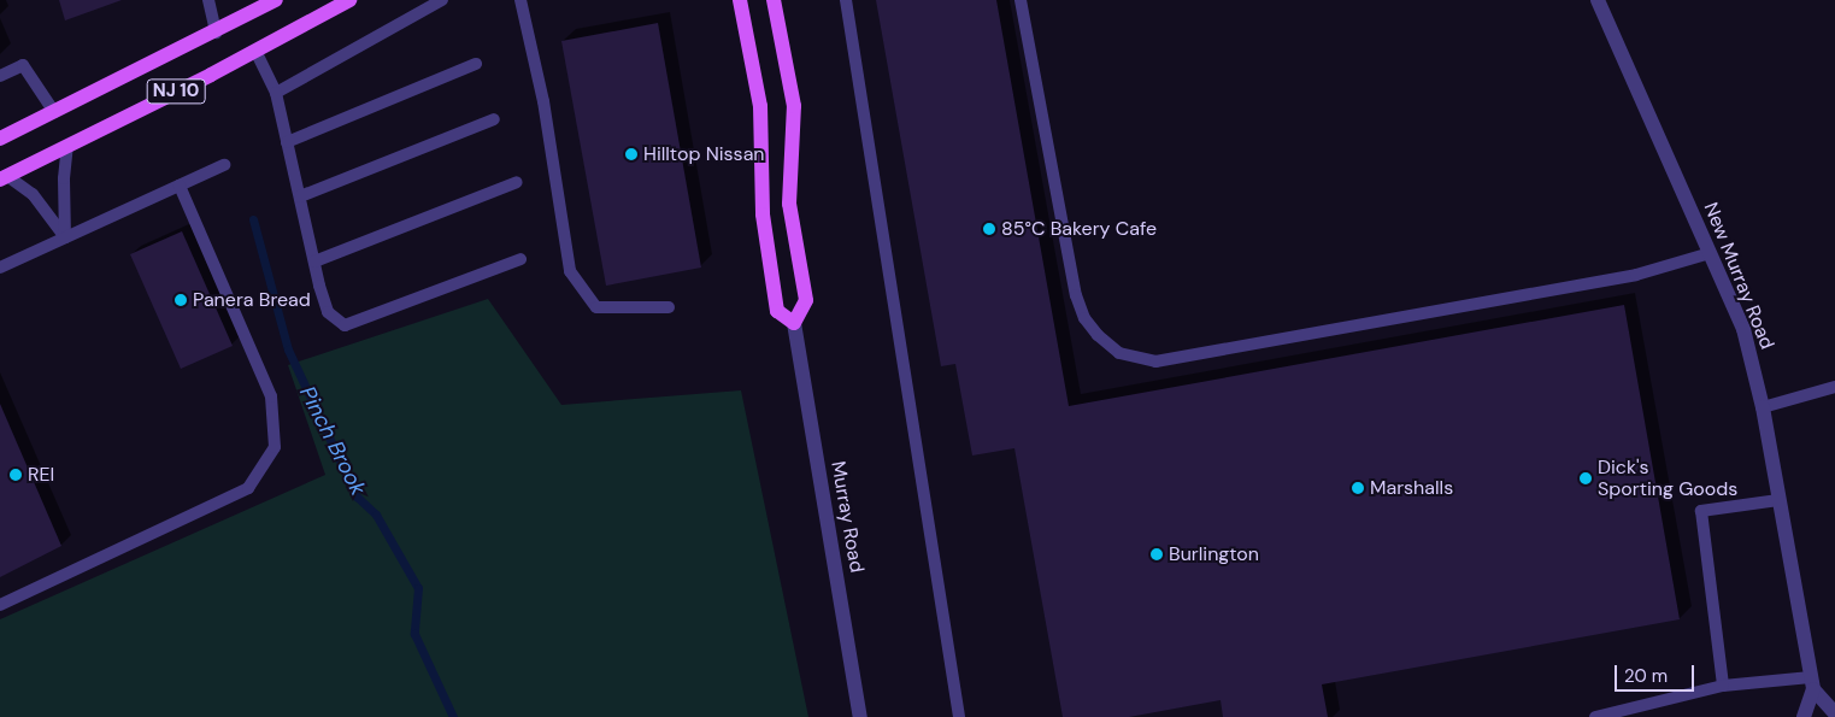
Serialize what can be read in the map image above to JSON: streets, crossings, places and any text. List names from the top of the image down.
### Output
{
  "streets": {
    "main road": ["NJ 10"],
    "street": ["New Murray Road", "Murray Road"]
  },
  "water": ["Pinch Brook"],
  "places": [
    "Hilltop Nissan",
    "85°C Bakery Cafe",
    "Panera Bread",
    "REI",
    "Dick's Sporting Goods",
    "Marshalls",
    "Burlington"
  ],
  "scale_bar": "20 m"
}
